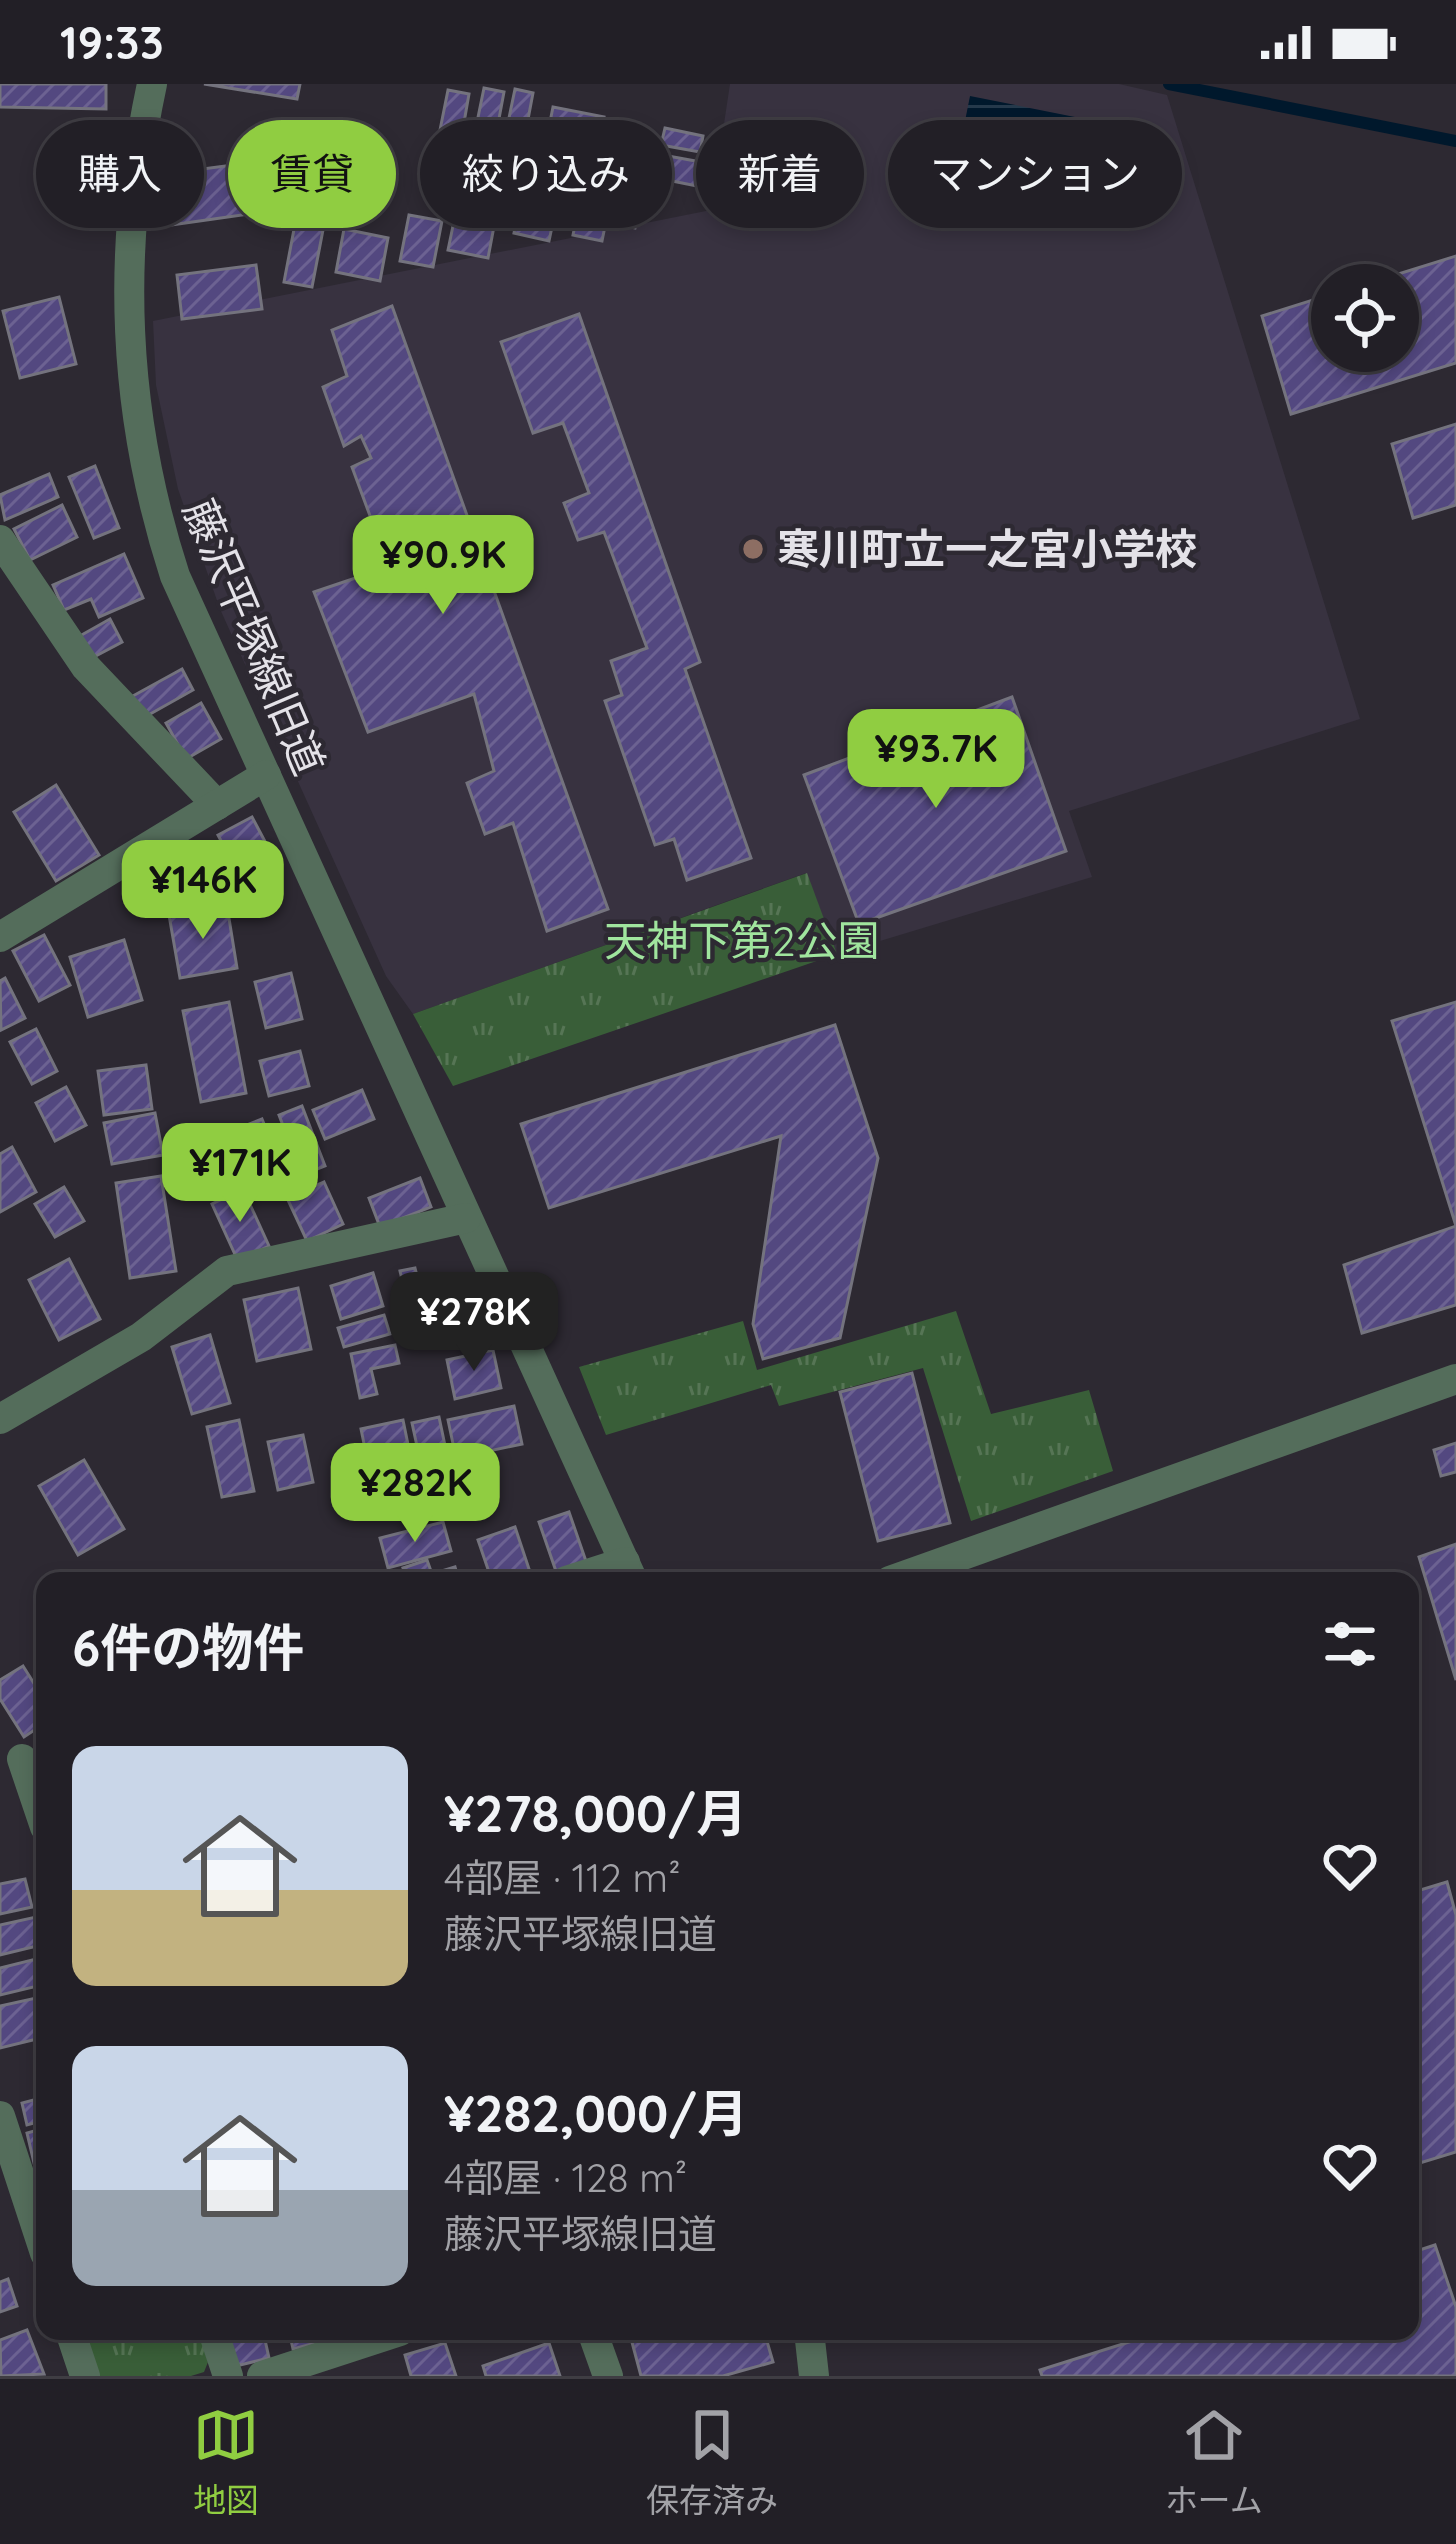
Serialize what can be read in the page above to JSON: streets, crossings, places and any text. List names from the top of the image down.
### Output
{
  "streets": {
    "street": ["藤沢平塚線旧道"]
  },
  "parks": ["天神下第2公園"],
  "places": ["寒川町立一之宮小学校"],
  "page": {
    "status": "19:33",
    "chip": [
      "購入",
      "賃貸",
      "絞り込み",
      "新着",
      "マンション"
    ],
    "price": [
      "¥90.9K",
      "¥93.7K",
      "¥146K",
      "¥171K",
      "¥278K",
      "¥282K"
    ],
    "heading": "6件の物件",
    "list": [
      {
        "name": "¥278,000/月",
        "note": "4部屋 · 112 m² · 藤沢平塚線旧道"
      },
      {
        "name": "¥282,000/月",
        "note": "4部屋 · 128 m² · 藤沢平塚線旧道"
      }
    ],
    "tabs": ["地図", "保存済み", "ホーム"]
  }
}
